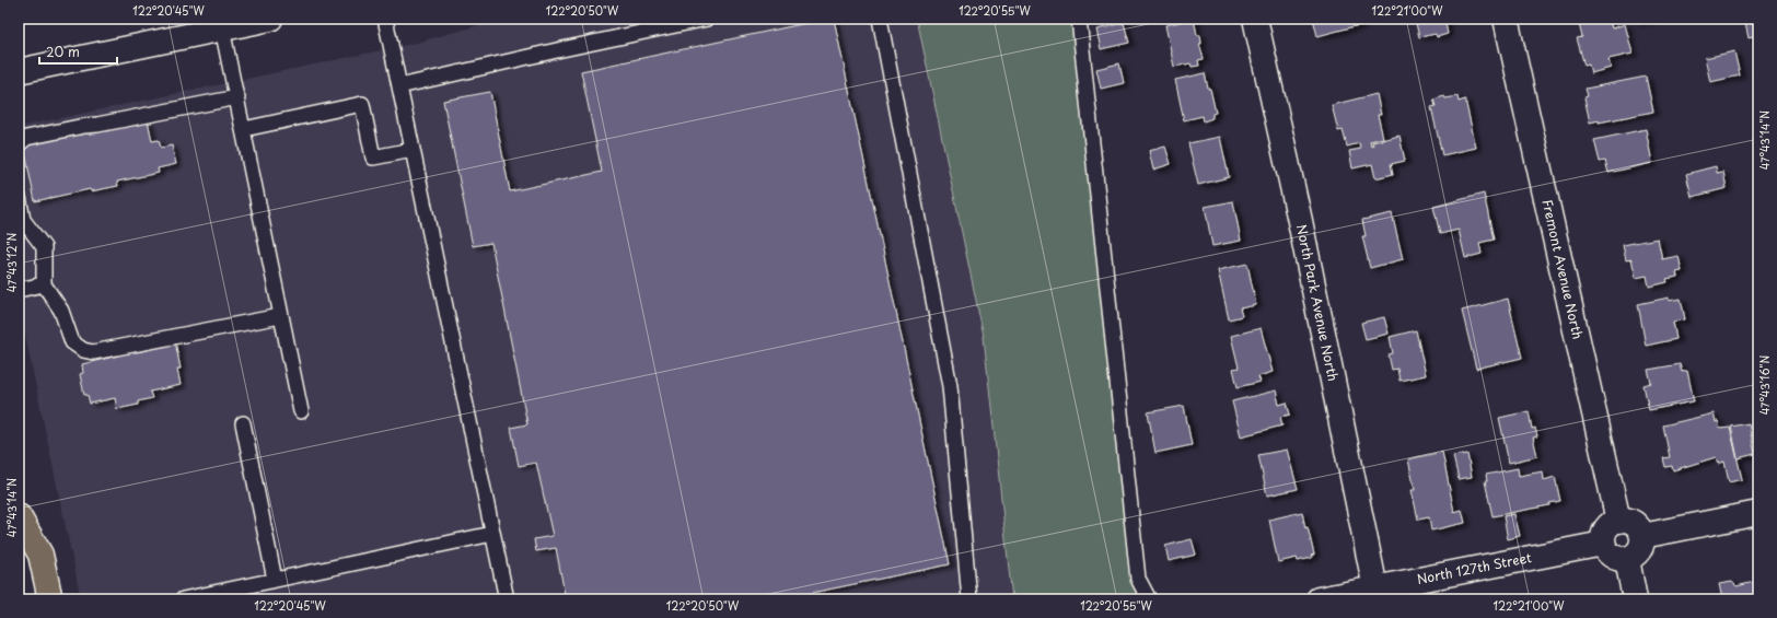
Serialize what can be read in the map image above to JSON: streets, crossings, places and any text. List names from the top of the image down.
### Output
{
  "streets": {
    "street": ["Fremont Avenue North", "North Park Avenue North", "North 127th Street"]
  },
  "crossings": [
    ["Fremont Avenue North", "North 127th Street"],
    ["North Park Avenue North", "North 127th Street"]
  ],
  "scale_bar": "20 m",
  "coordinates": [
    "122°20'45\"W",
    "122°20'50\"W",
    "122°20'55\"W",
    "122°21'00\"W",
    "47°43'14\"N",
    "47°43'12\"N",
    "47°43'16\"N"
  ]
}
